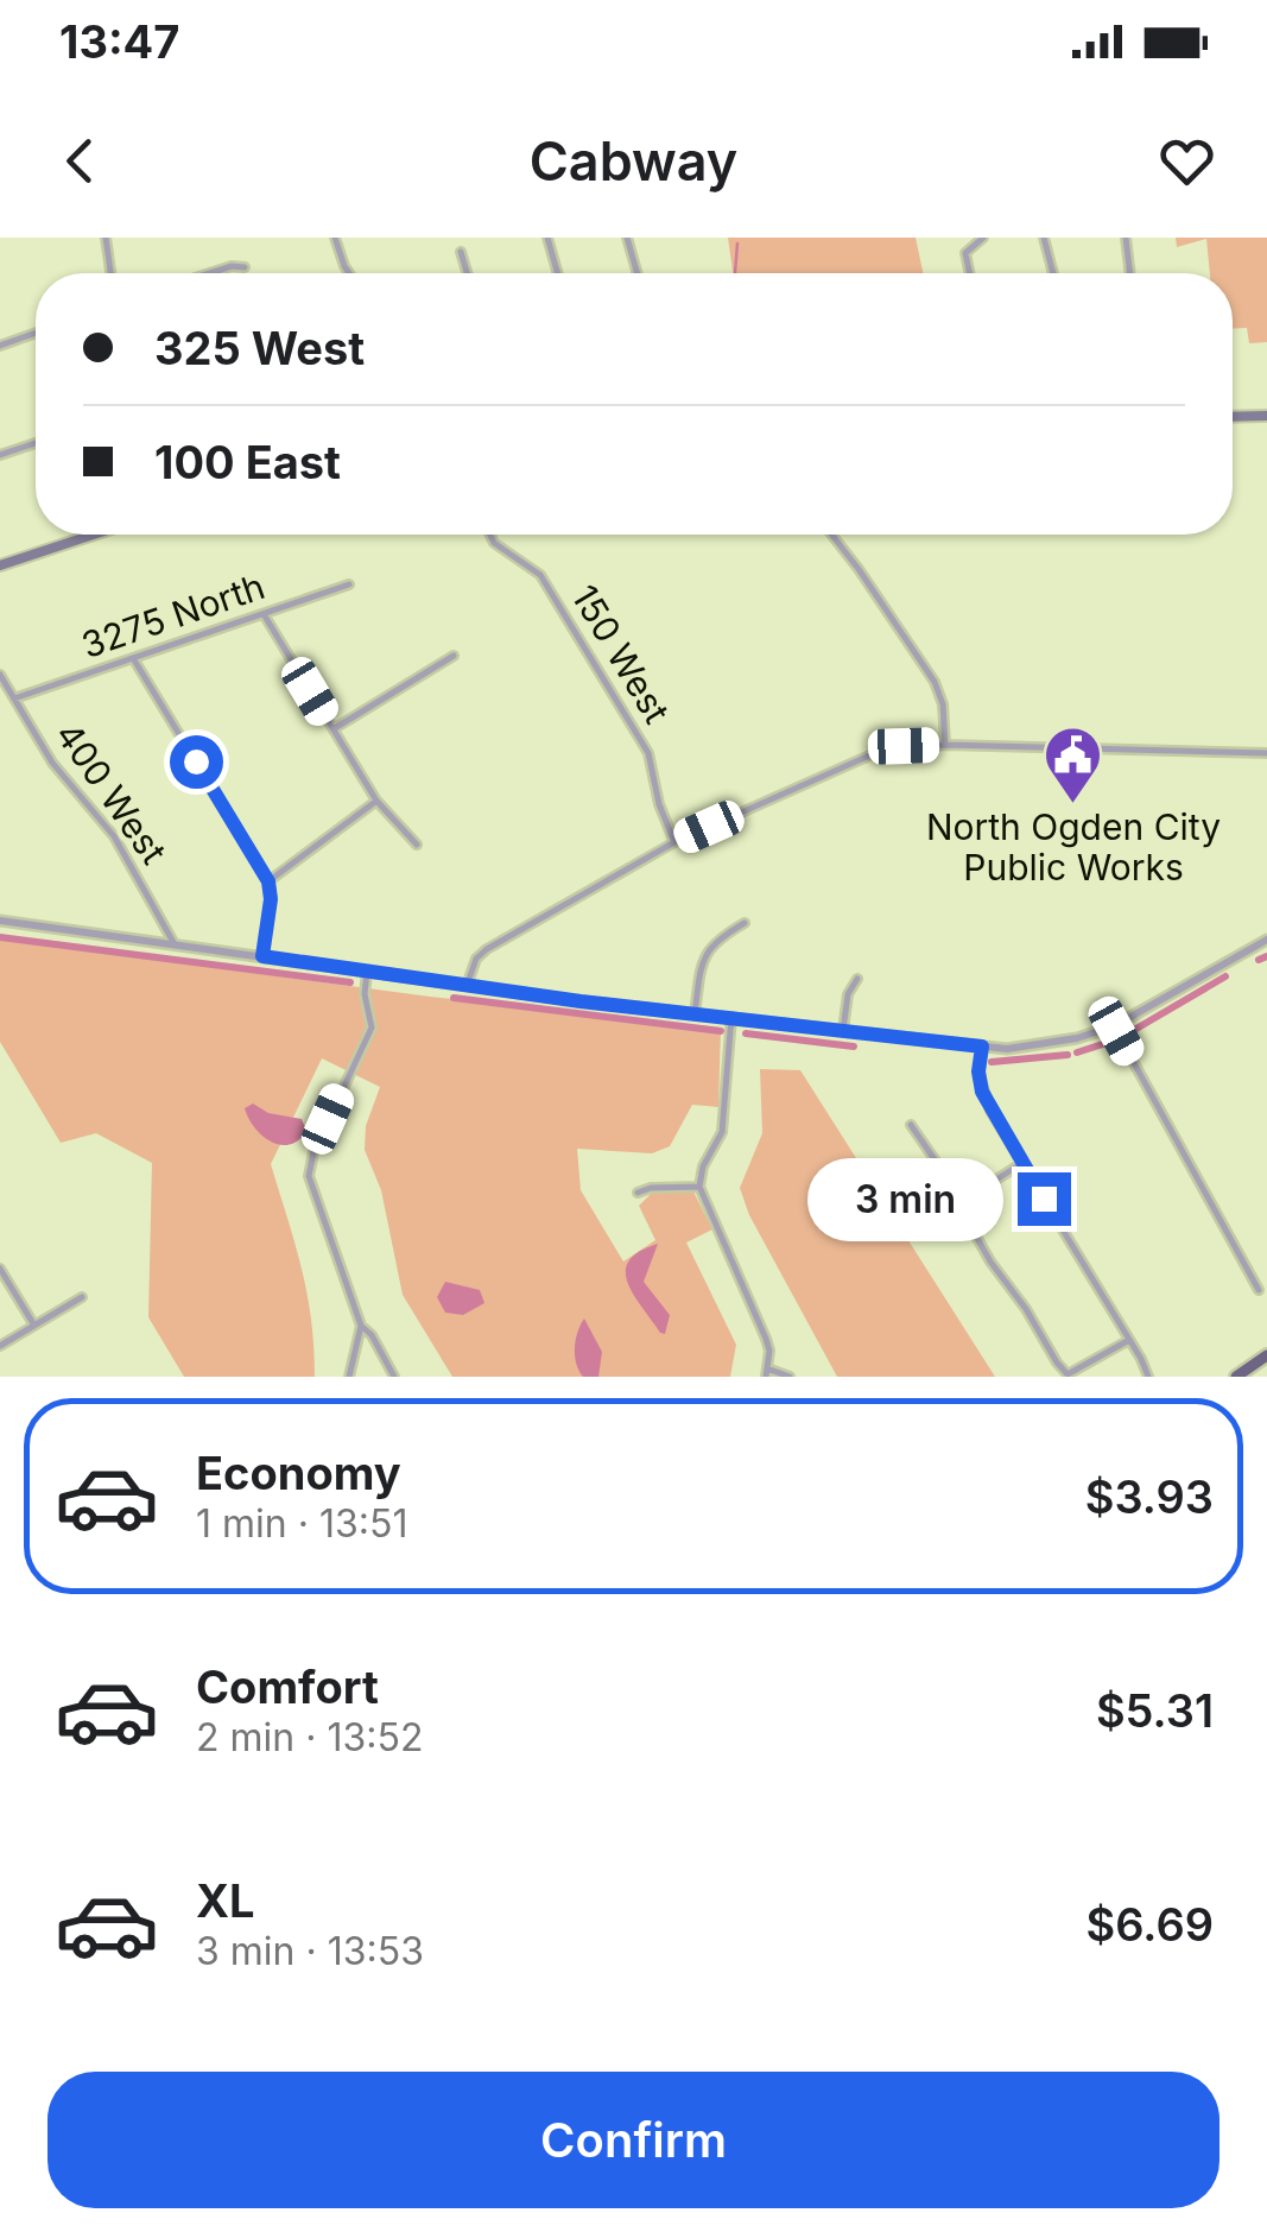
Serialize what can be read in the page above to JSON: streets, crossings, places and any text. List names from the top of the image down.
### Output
{
  "streets": {
    "street": ["3275 North", "150 West", "400 West"]
  },
  "crossings": [
    ["3275 North", "400 West"]
  ],
  "places": {
    "public building": ["North Ogden City Public Works"]
  },
  "page": {
    "status": "13:47",
    "header": "Cabway",
    "banner": ["325 West", "100 East"],
    "bubble": "3 min",
    "list": [
      {
        "name": "Economy",
        "note": "1 min · 13:51",
        "value": "$3.93"
      },
      {
        "name": "Comfort",
        "note": "2 min · 13:52",
        "value": "$5.31"
      },
      {
        "name": "XL",
        "note": "3 min · 13:53",
        "value": "$6.69"
      }
    ],
    "buttons": "Confirm"
  }
}
